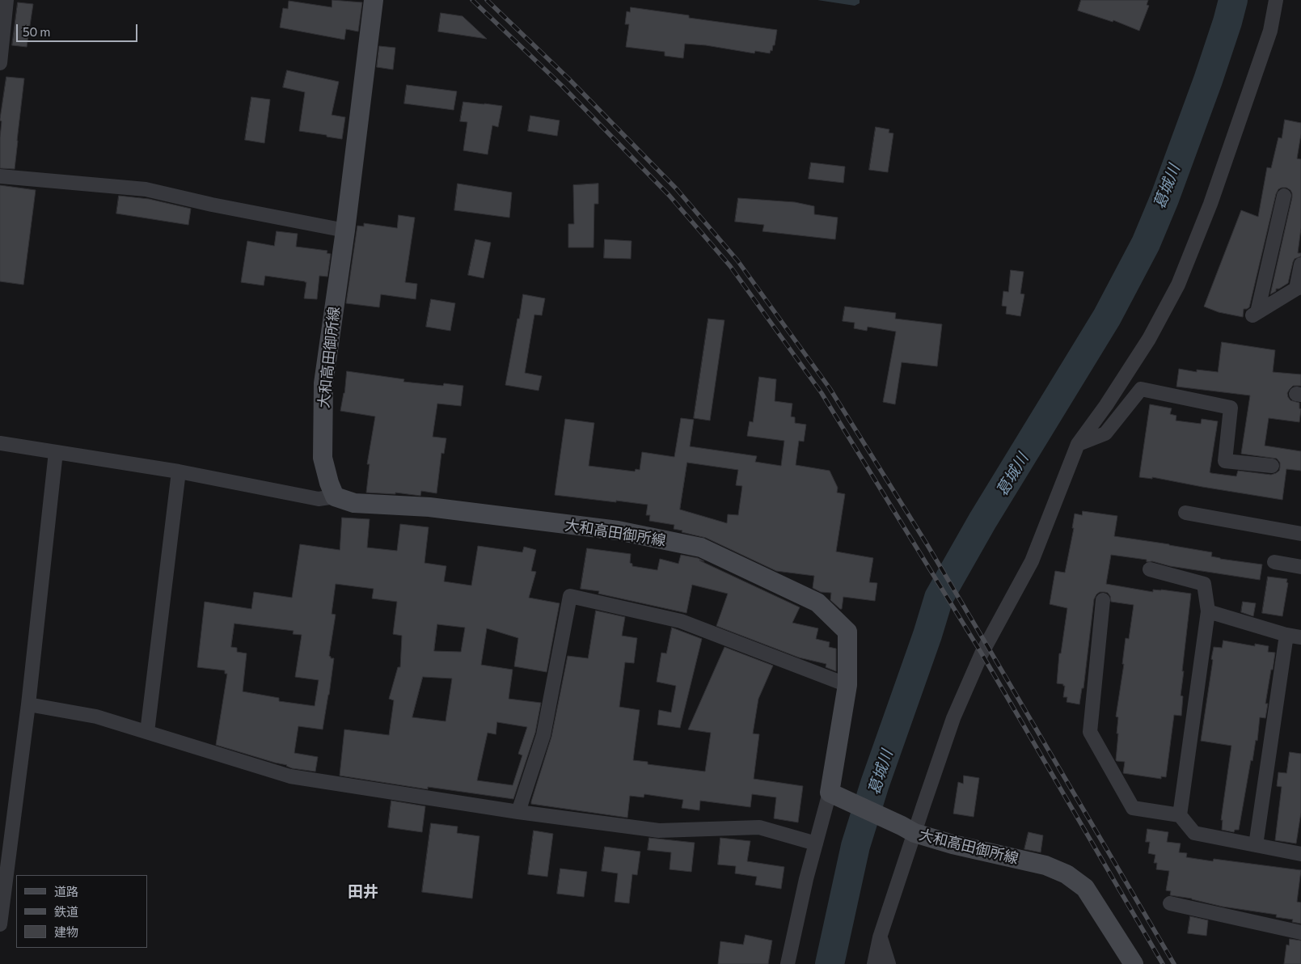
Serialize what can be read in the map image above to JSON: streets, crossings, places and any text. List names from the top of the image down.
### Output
{
  "streets": {
    "main road": ["大和高田御所線"]
  },
  "districts": ["田井"],
  "water": ["葛城川"],
  "legend": ["道路", "鉄道", "建物"],
  "scale_bar": "50 m"
}
